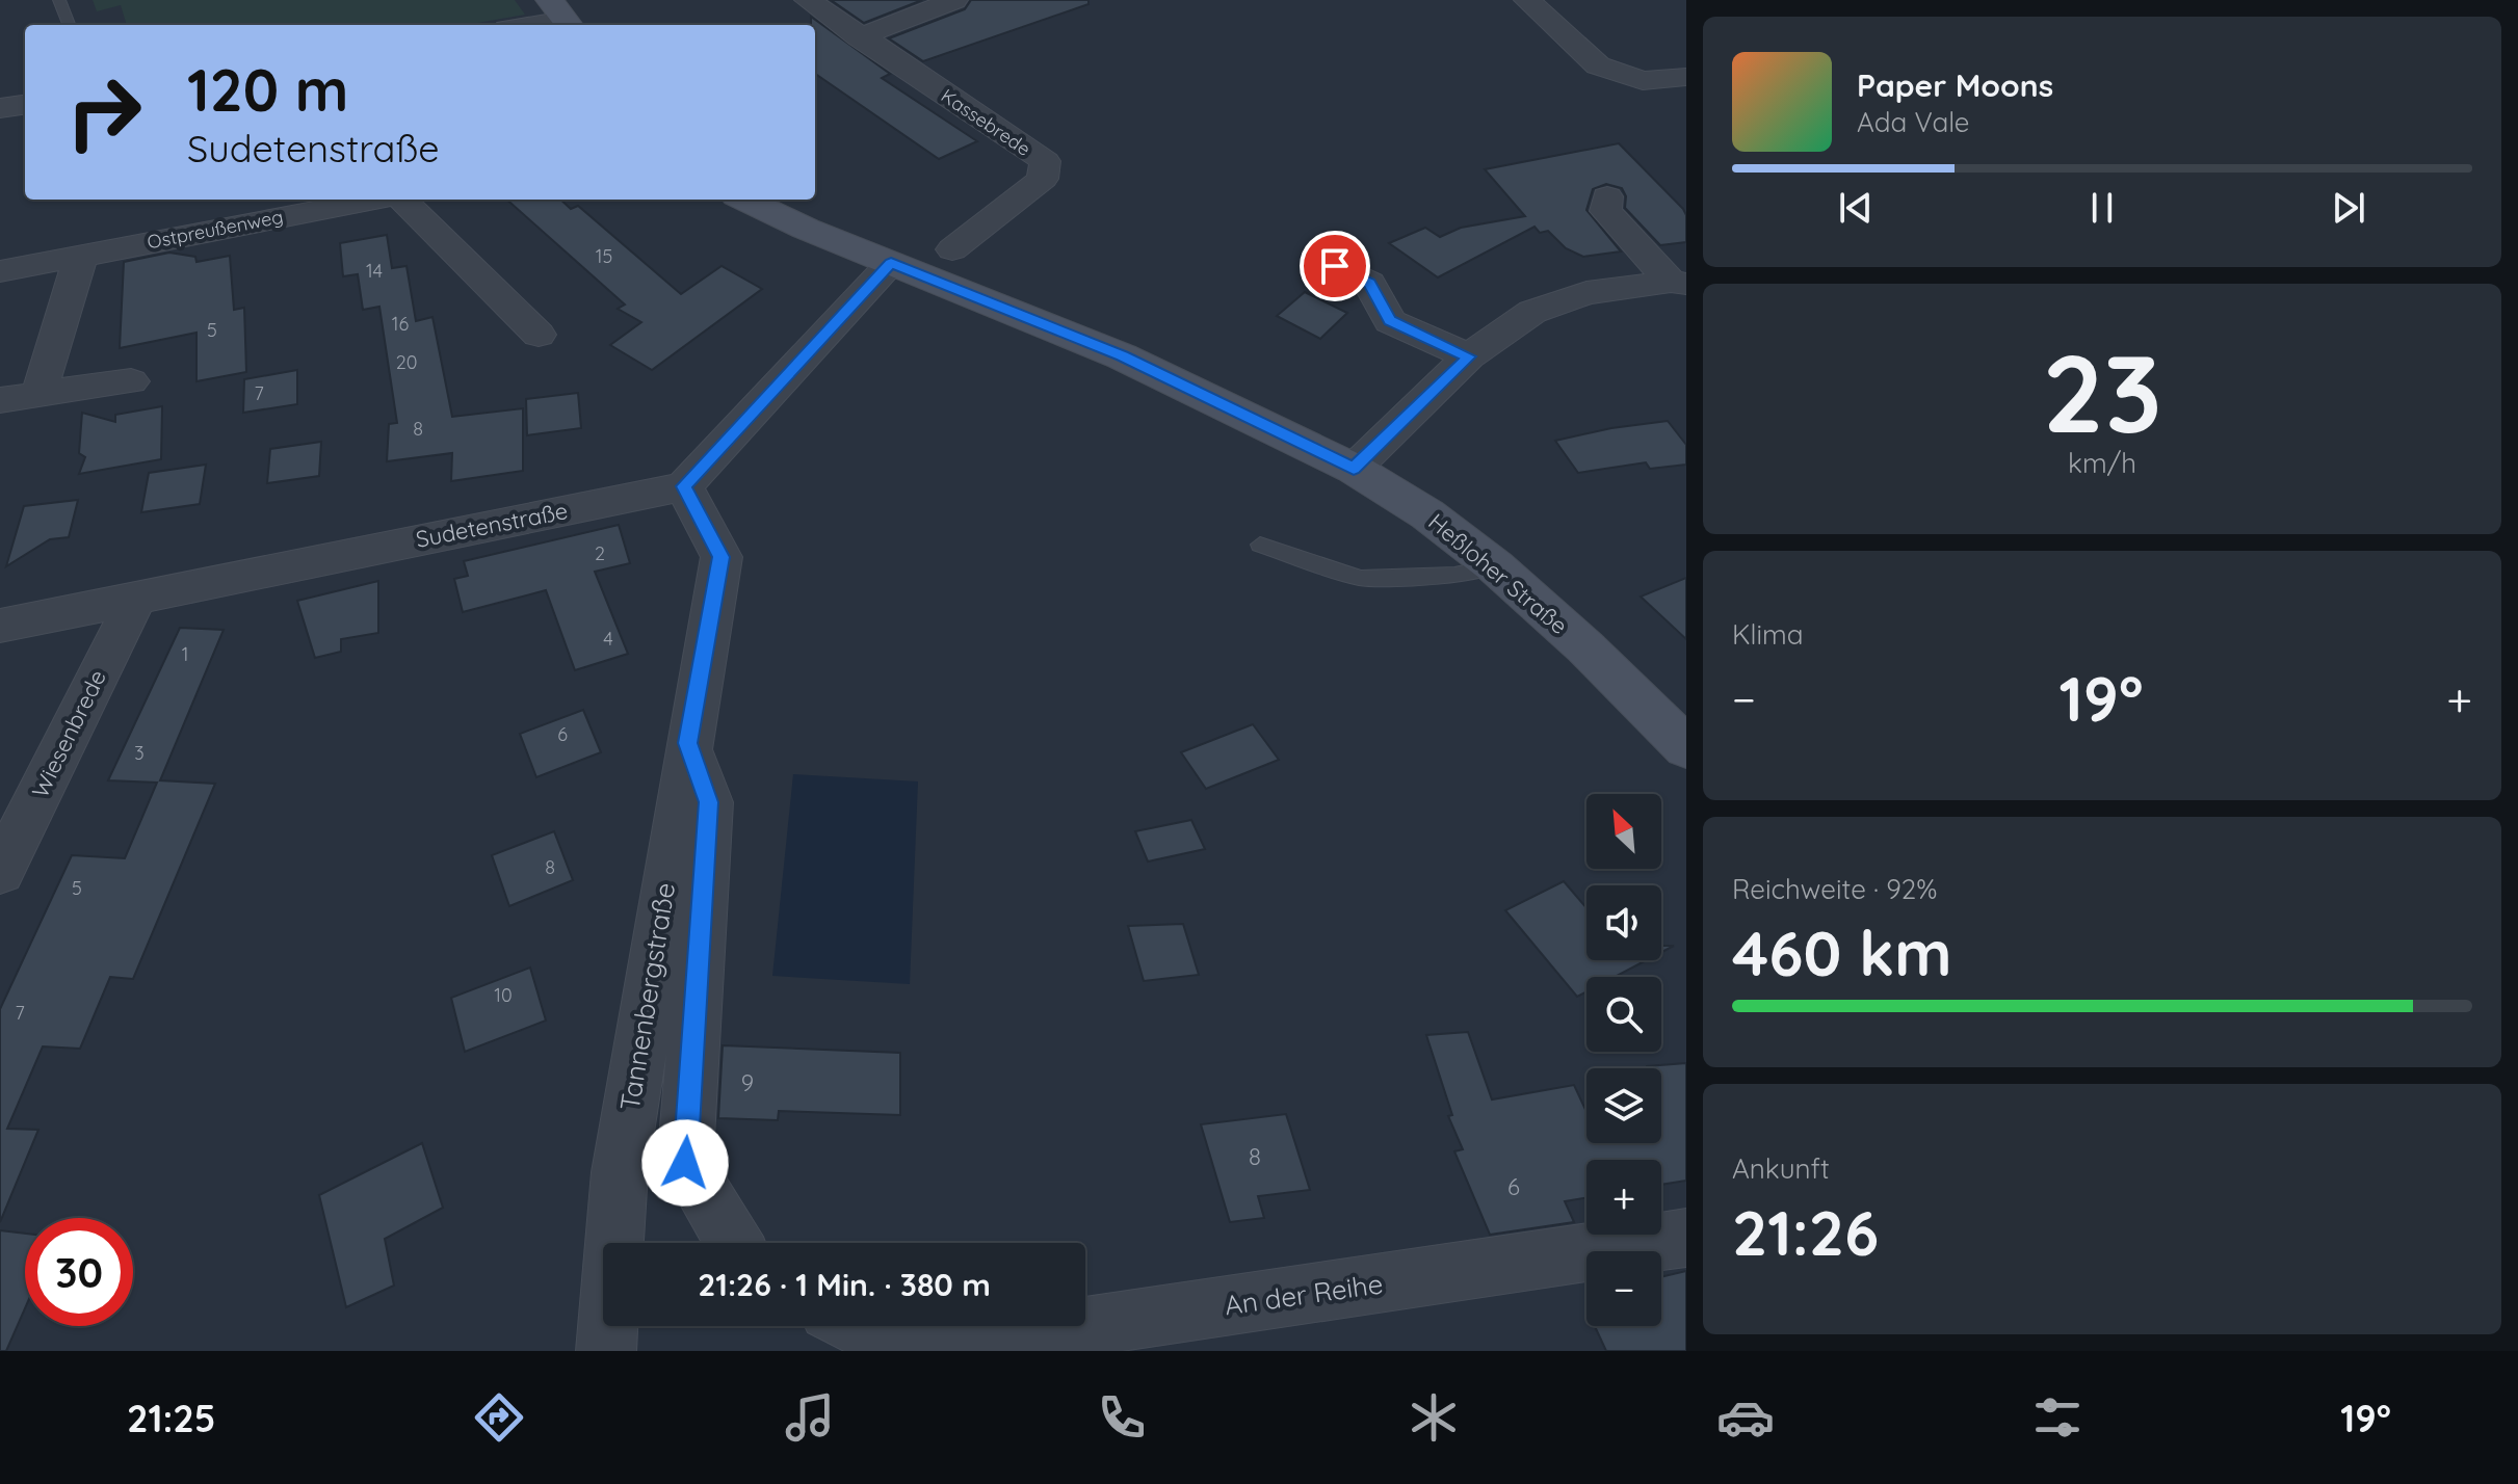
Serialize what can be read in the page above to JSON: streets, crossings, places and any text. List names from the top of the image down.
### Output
{
  "streets": {
    "main road": ["Heßloher Straße"],
    "street": [
      "Kassebrede",
      "Ostpreußenweg",
      "Sudetenstraße",
      "Wiesenbrede",
      "Tannenbergstraße",
      "An der Reihe"
    ]
  },
  "crossings": [
    ["Sudetenstraße", "Wiesenbrede"],
    ["Sudetenstraße", "Tannenbergstraße"]
  ],
  "house_numbers": [
    "15",
    "14",
    "16",
    "5",
    "20",
    "7",
    "8",
    "2",
    "4",
    "1",
    "6",
    "3",
    "8",
    "5",
    "10",
    "7",
    "9",
    "8",
    "6"
  ],
  "north": "top left",
  "page": {
    "turn": ["120 m", "Sudetenstraße"],
    "song": ["Paper Moons", "Ada Vale"],
    "tile": [
      ["23", "km/h"],
      "Klima",
      ["Reichweite · 92%", "460 km"],
      ["Ankunft", "21:26"]
    ],
    "heat": ["−", "19°", "+"],
    "map_buttons": ["+", "−"],
    "limit": "30",
    "trip": "21:26 · 1 Min. · 380 m",
    "tabs": ["21:25", "19°"]
  }
}
